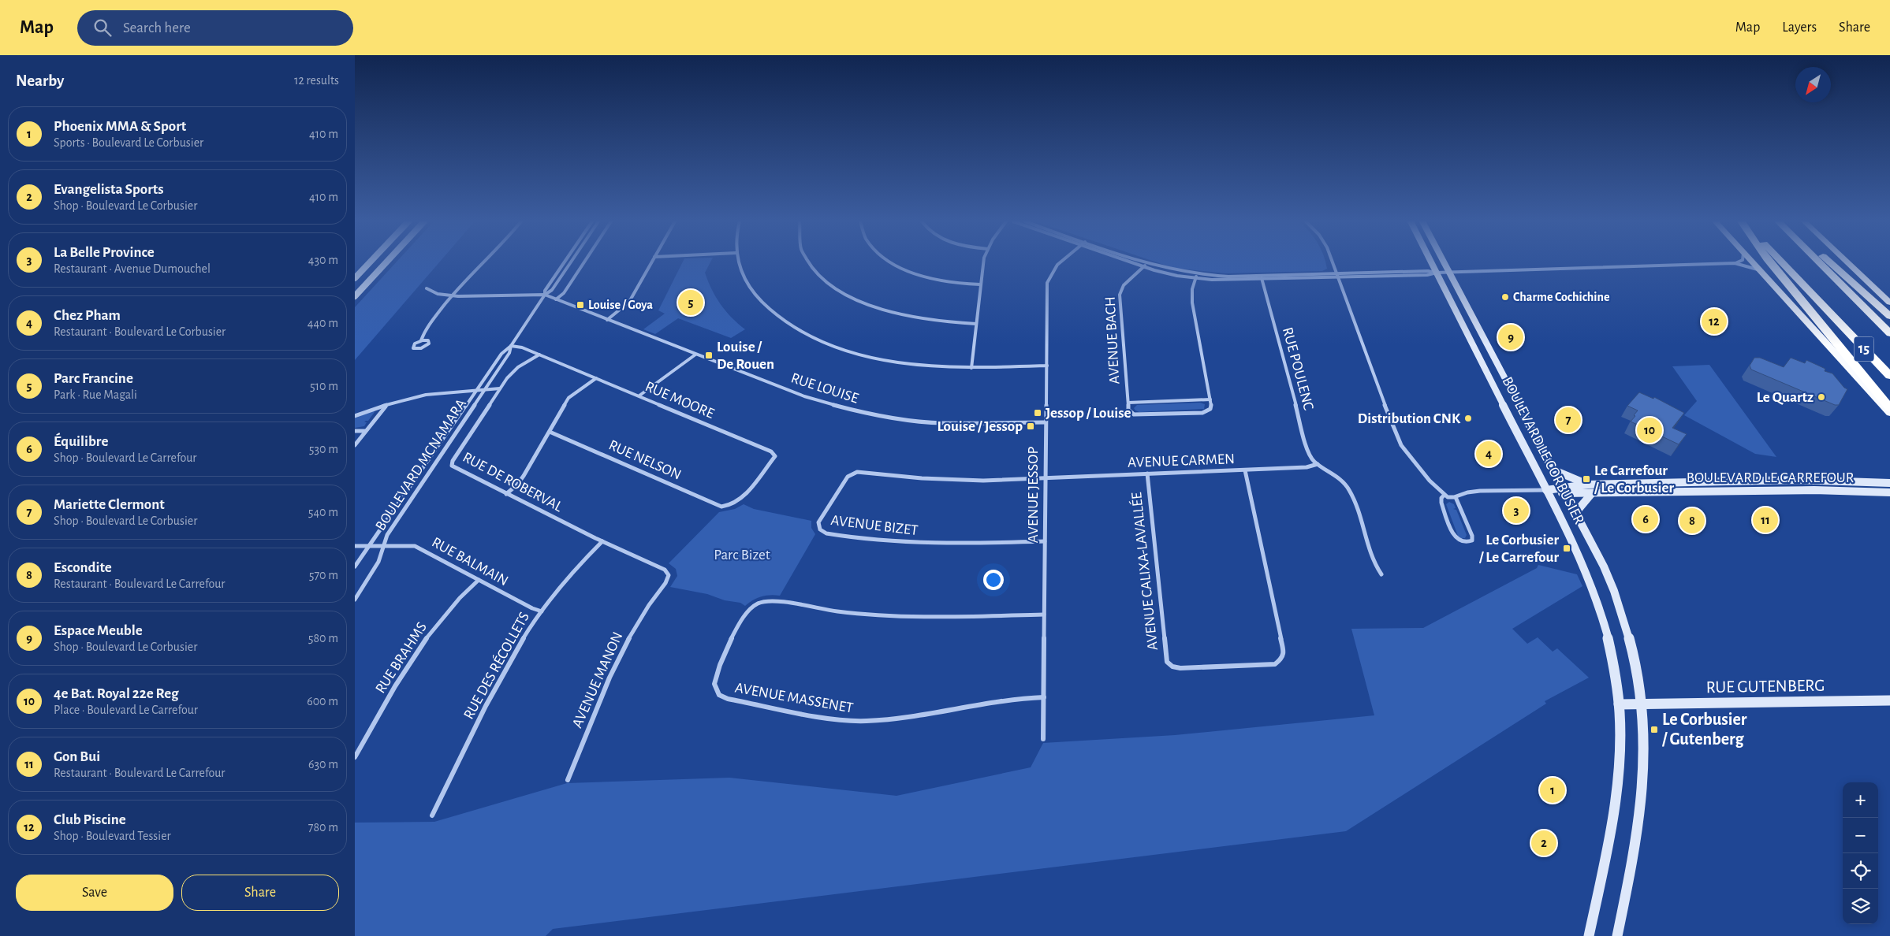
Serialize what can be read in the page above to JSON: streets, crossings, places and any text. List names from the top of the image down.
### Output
{
  "streets": {
    "highway": ["15"],
    "street": [
      "AVENUE BACH",
      "RUE POULENC",
      "RUE LOUISE",
      "RUE MOORE",
      "BOULEVARD LE CORBUSIER",
      "RUE NELSON",
      "AVENUE CARMEN",
      "BOULEVARD MCNAMARA",
      "BOULEVARD LE CARREFOUR",
      "RUE DE ROBERVAL",
      "AVENUE JESSOP",
      "AVENUE BIZET",
      "RUE BALMAIN",
      "AVENUE CALIXA-LAVALLÉE",
      "RUE BRAHMS",
      "RUE DES RÉCOLLETS",
      "AVENUE MANON",
      "RUE GUTENBERG",
      "AVENUE MASSENET"
    ]
  },
  "crossings": [
    ["RUE POULENC", "AVENUE CARMEN"],
    ["RUE LOUISE", "BOULEVARD MCNAMARA"],
    ["RUE LOUISE", "AVENUE JESSOP"],
    ["RUE MOORE", "RUE NELSON"],
    ["RUE MOORE", "BOULEVARD MCNAMARA"],
    ["RUE MOORE", "RUE DE ROBERVAL"],
    ["BOULEVARD LE CORBUSIER", "BOULEVARD LE CARREFOUR"],
    ["BOULEVARD LE CORBUSIER", "RUE GUTENBERG"],
    ["AVENUE CARMEN", "AVENUE JESSOP"],
    ["AVENUE CARMEN", "AVENUE BIZET"],
    ["AVENUE CARMEN", "AVENUE CALIXA-LAVALLÉE"],
    ["BOULEVARD MCNAMARA", "RUE BALMAIN"],
    ["RUE DE ROBERVAL", "RUE DES RÉCOLLETS"],
    ["RUE DE ROBERVAL", "AVENUE MANON"],
    ["AVENUE JESSOP", "AVENUE BIZET"],
    ["AVENUE JESSOP", "AVENUE MASSENET"],
    ["RUE BALMAIN", "RUE BRAHMS"],
    ["RUE BALMAIN", "RUE DES RÉCOLLETS"]
  ],
  "parks": ["Parc Bizet"],
  "places": {
    "other": ["Charme Cochichine", "Le Quartz", "Distribution CNK"],
    "transit": [
      "Louise / Goya",
      "Louise / De Rouen",
      "Jessop / Louise",
      "Louise / Jessop",
      "Le Carrefour / Le Corbusier",
      "Le Corbusier / Le Carrefour",
      "Le Corbusier / Gutenberg"
    ]
  },
  "north": "bottom left",
  "page": {
    "header": "Map",
    "search": "Search here",
    "nav": ["Map", "Layers", "Share"],
    "heading": ["Nearby", "12 results"],
    "list": [
      {
        "mark": "1",
        "name": "Phoenix MMA & Sport",
        "note": "Sports · Boulevard Le Corbusier",
        "value": "410 m"
      },
      {
        "mark": "2",
        "name": "Evangelista Sports",
        "note": "Shop · Boulevard Le Corbusier",
        "value": "410 m"
      },
      {
        "mark": "3",
        "name": "La Belle Province",
        "note": "Restaurant · Avenue Dumouchel",
        "value": "430 m"
      },
      {
        "mark": "4",
        "name": "Chez Pham",
        "note": "Restaurant · Boulevard Le Corbusier",
        "value": "440 m"
      },
      {
        "mark": "5",
        "name": "Parc Francine",
        "note": "Park · Rue Magali",
        "value": "510 m"
      },
      {
        "mark": "6",
        "name": "Équilibre",
        "note": "Shop · Boulevard Le Carrefour",
        "value": "530 m"
      },
      {
        "mark": "7",
        "name": "Mariette Clermont",
        "note": "Shop · Boulevard Le Corbusier",
        "value": "540 m"
      },
      {
        "mark": "8",
        "name": "Escondite",
        "note": "Restaurant · Boulevard Le Carrefour",
        "value": "570 m"
      },
      {
        "mark": "9",
        "name": "Espace Meuble",
        "note": "Shop · Boulevard Le Corbusier",
        "value": "580 m"
      },
      {
        "mark": "10",
        "name": "4e Bat. Royal 22e Reg",
        "note": "Place · Boulevard Le Carrefour",
        "value": "600 m"
      },
      {
        "mark": "11",
        "name": "Gon Bui",
        "note": "Restaurant · Boulevard Le Carrefour",
        "value": "630 m"
      },
      {
        "mark": "12",
        "name": "Club Piscine",
        "note": "Shop · Boulevard Tessier",
        "value": "780 m"
      }
    ],
    "pins": [
      "5",
      "12",
      "9",
      "7",
      "10",
      "4",
      "3",
      "6",
      "11",
      "8",
      "1",
      "2"
    ],
    "map_buttons": ["+", "−"],
    "buttons": ["Save", "Share"]
  }
}
